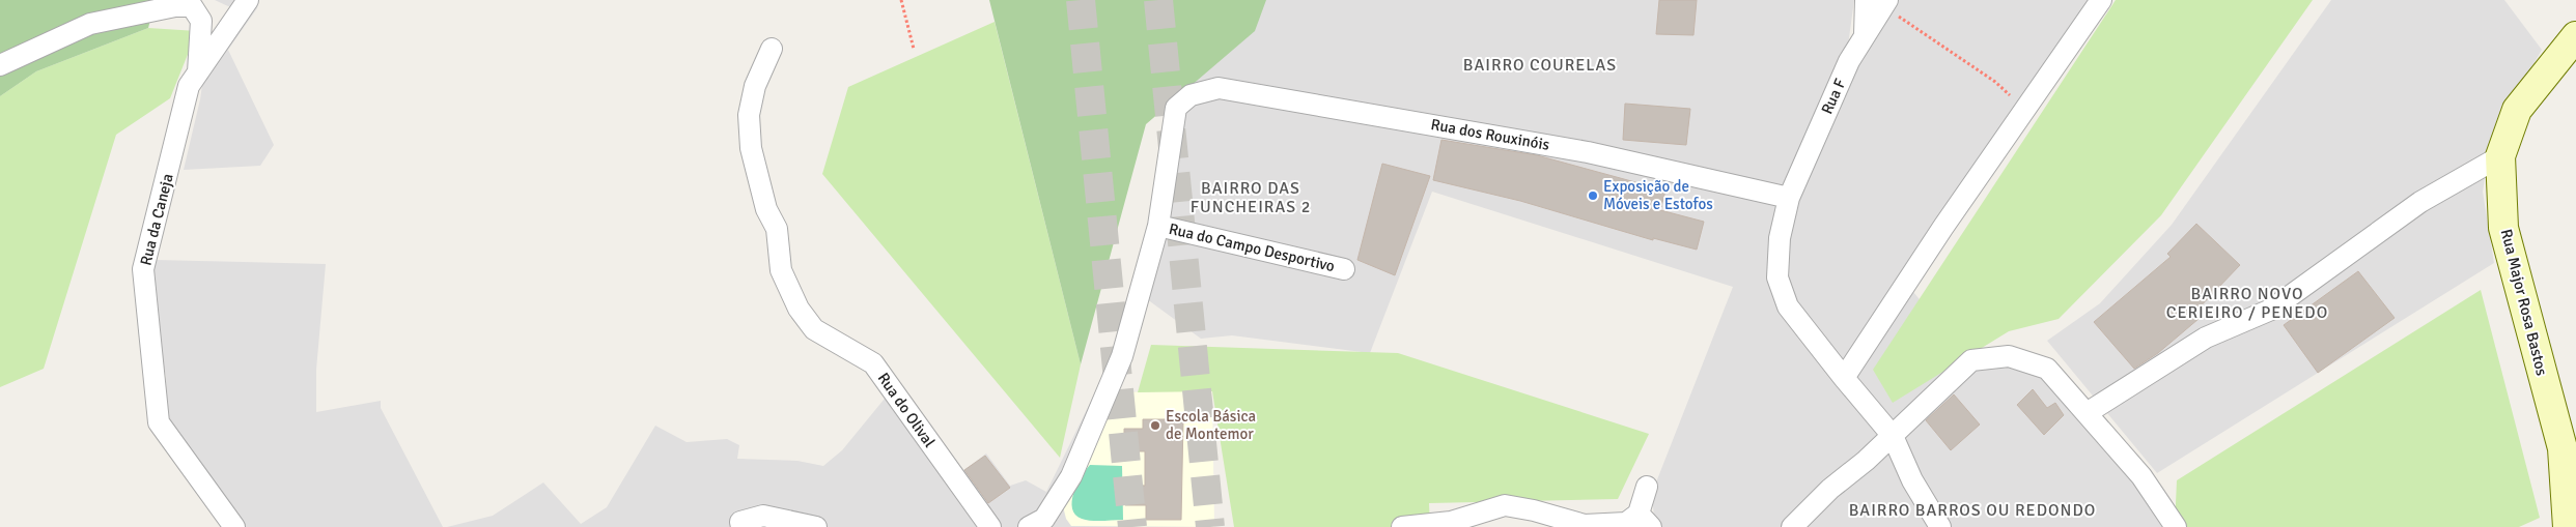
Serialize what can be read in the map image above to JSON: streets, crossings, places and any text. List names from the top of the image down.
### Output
{
  "streets": {
    "main road": ["Rua Major Rosa Bastos"],
    "street": [
      "Rua F",
      "Rua dos Rouxinóis",
      "Rua da Caneja",
      "Rua do Campo Desportivo",
      "Rua do Olival"
    ]
  },
  "crossings": [
    ["Rua F", "Rua dos Rouxinóis"],
    ["Rua dos Rouxinóis", "Rua do Campo Desportivo"]
  ],
  "districts": [
    "BAIRRO COURELAS",
    "BAIRRO DAS FUNCHEIRAS 2",
    "BAIRRO NOVO CERIEIRO / PENEDO",
    "BAIRRO BARROS OU REDONDO"
  ],
  "places": ["Exposição de Móveis e Estofos", "Escola Básica de Montemor"]
}
